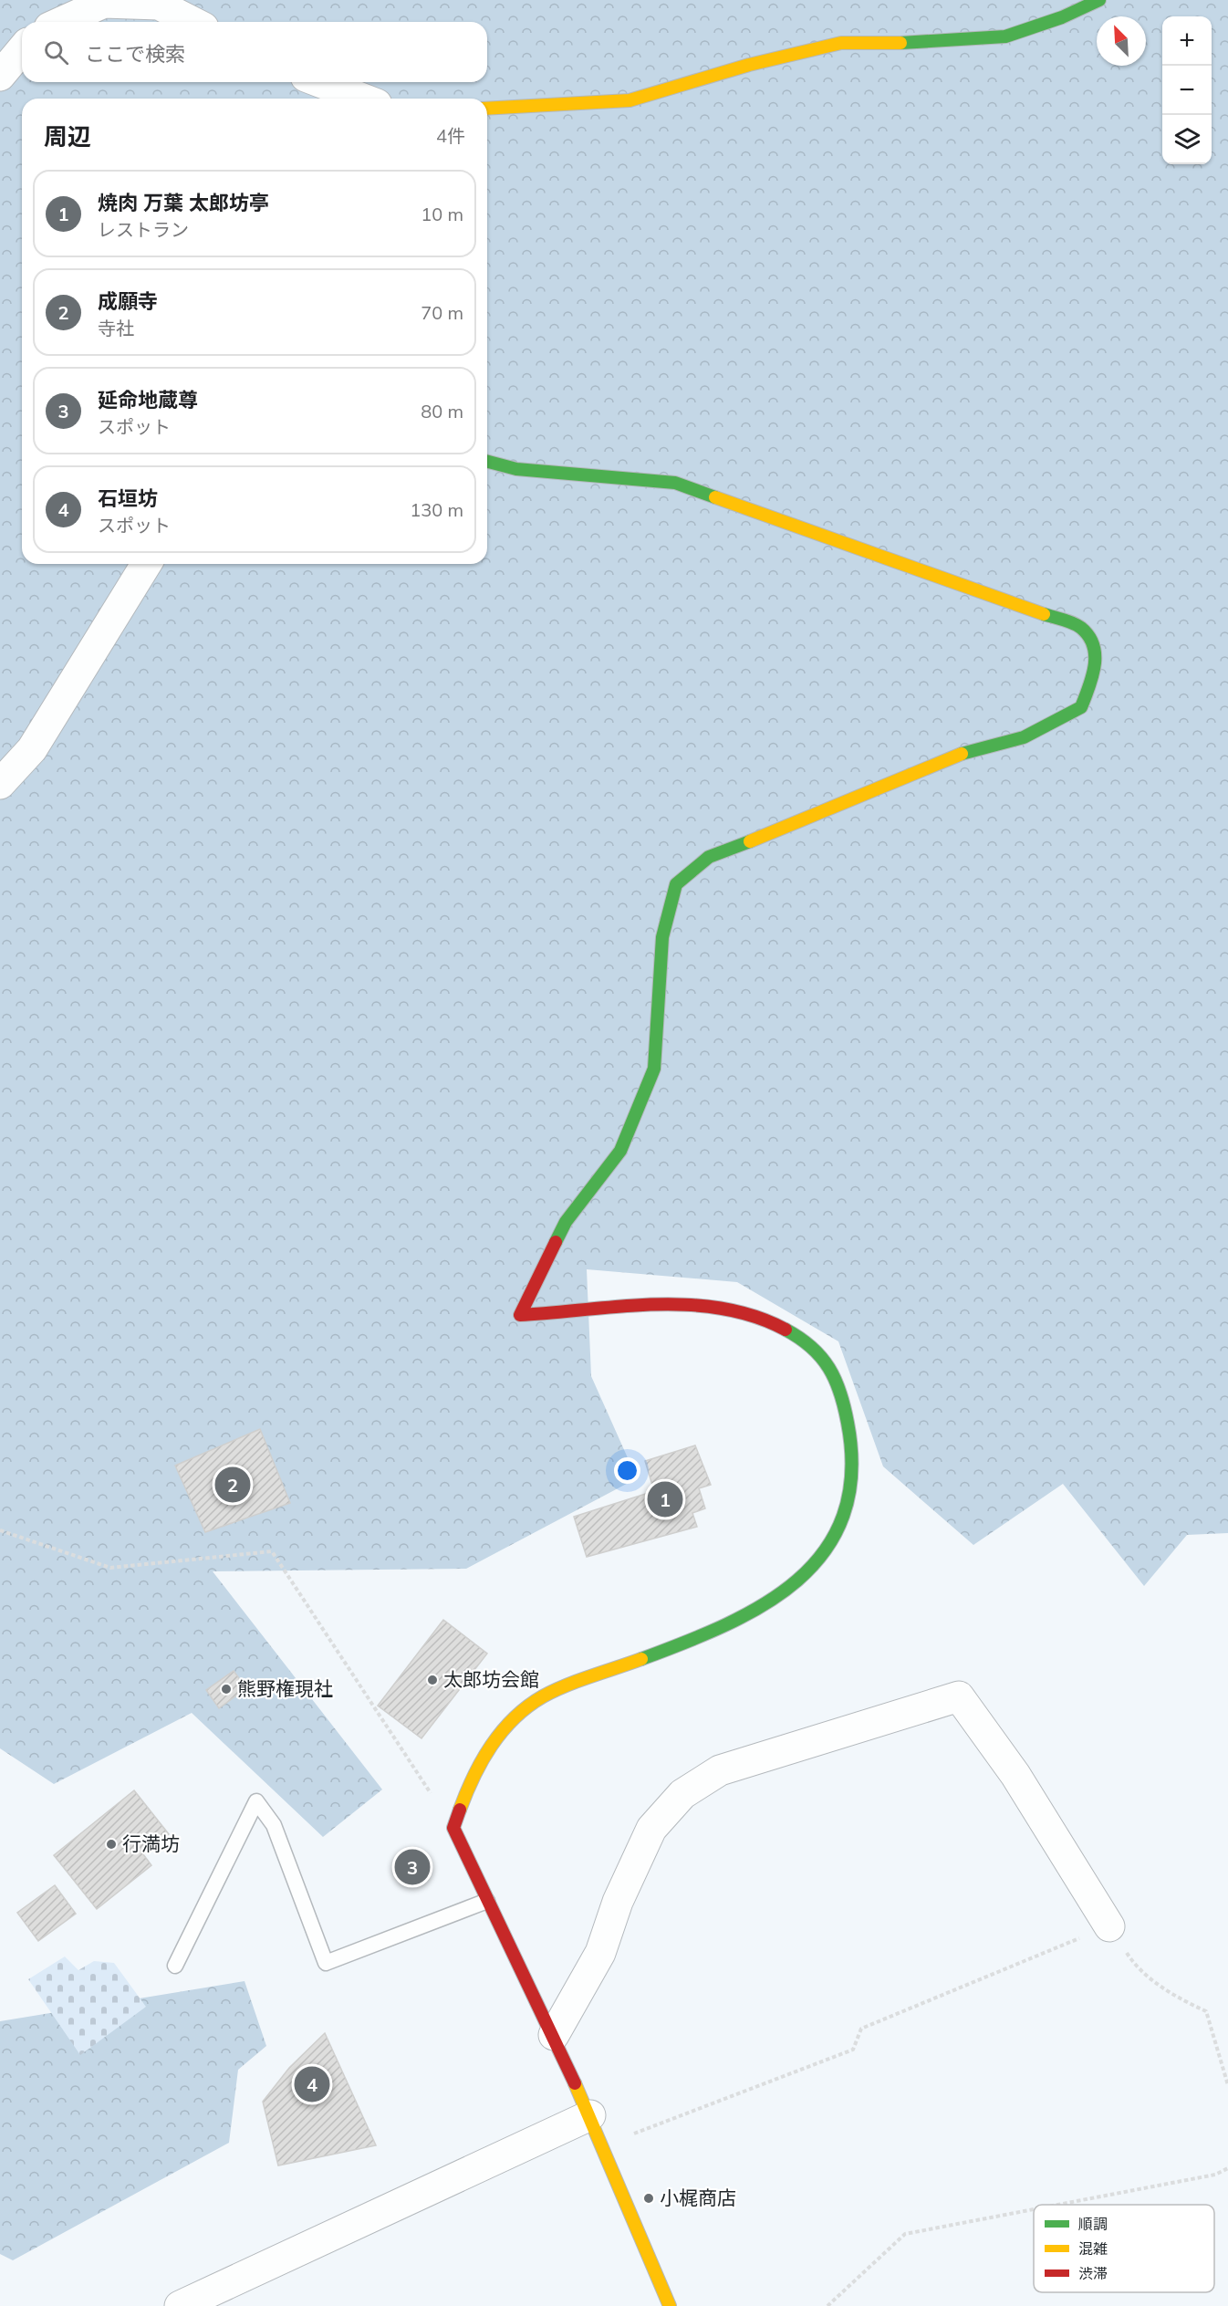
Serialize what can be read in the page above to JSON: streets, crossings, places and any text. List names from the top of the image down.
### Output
{
  "places": [
    "太郎坊会館",
    "熊野権現社",
    "行満坊",
    "小梶商店"
  ],
  "legend": ["順調", "混雑", "渋滞"],
  "north": "top left",
  "page": {
    "map_buttons": ["+", "−"],
    "search": "ここで検索",
    "heading": ["周辺", "4件"],
    "list": [
      {
        "mark": "1",
        "name": "焼肉 万葉 太郎坊亭",
        "note": "レストラン",
        "value": "10 m"
      },
      {
        "mark": "2",
        "name": "成願寺",
        "note": "寺社",
        "value": "70 m"
      },
      {
        "mark": "3",
        "name": "延命地蔵尊",
        "note": "スポット",
        "value": "80 m"
      },
      {
        "mark": "4",
        "name": "石垣坊",
        "note": "スポット",
        "value": "130 m"
      }
    ],
    "pins": [
      "2",
      "1",
      "3",
      "4"
    ]
  }
}
